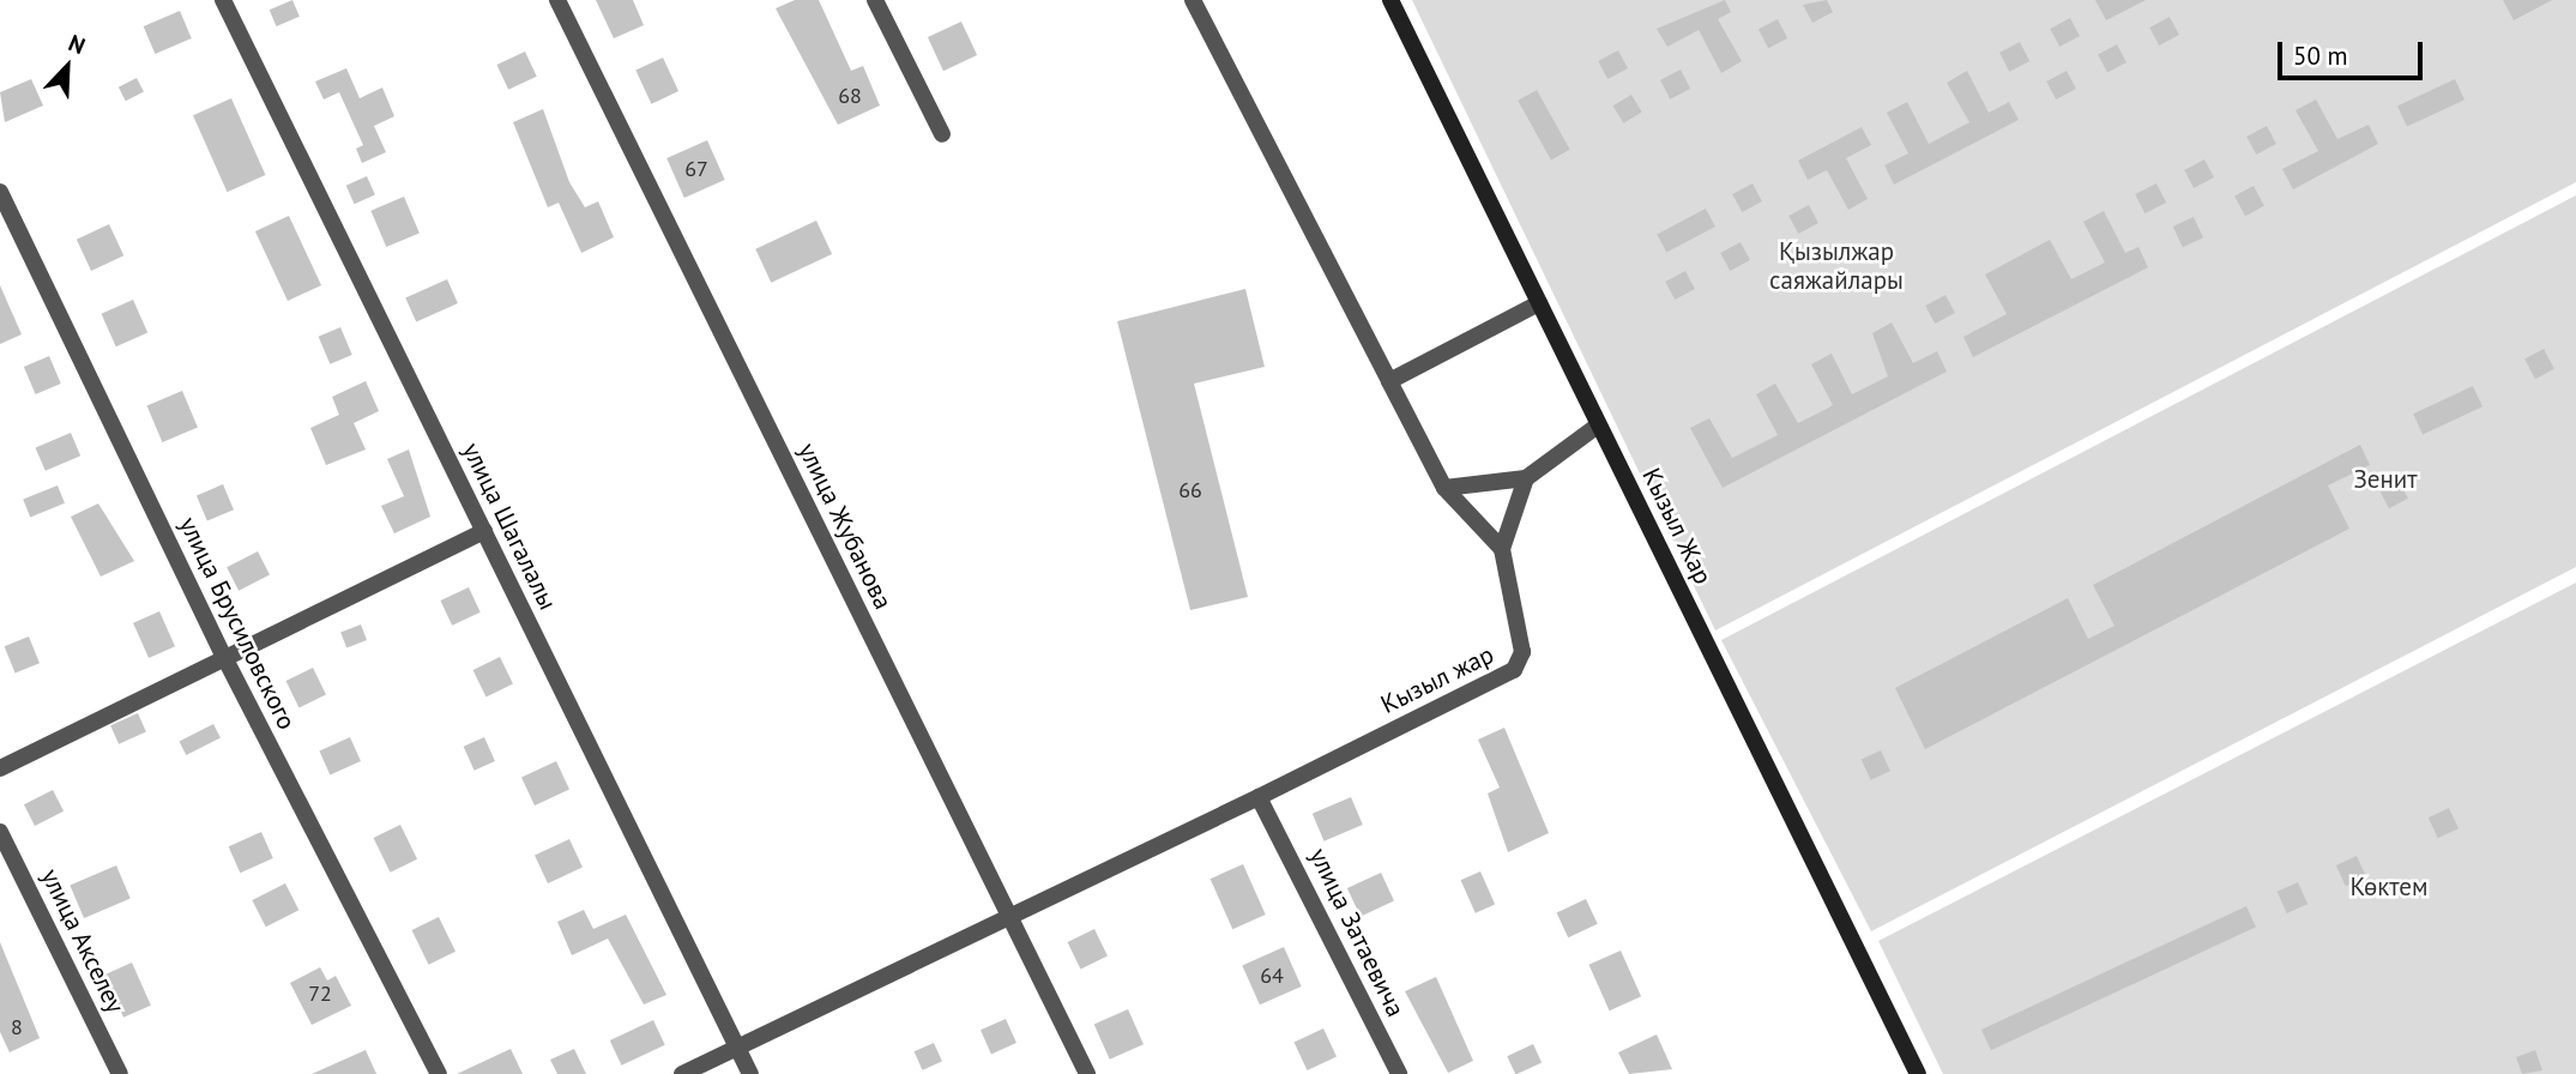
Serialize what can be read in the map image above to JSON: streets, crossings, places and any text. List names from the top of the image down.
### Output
{
  "streets": {
    "main road": ["Кызыл Жар"],
    "street": [
      "улица Шагалалы",
      "улица Жубанова",
      "улица Брусиловского",
      "Кызыл жар",
      "улица Затаевича",
      "улица Акселеу"
    ]
  },
  "crossings": [
    ["улица Шагалалы", "Кызыл жар"],
    ["улица Жубанова", "Кызыл жар"],
    ["Кызыл жар", "улица Затаевича"]
  ],
  "parks": ["Қызылжар саяжайлары", "Зенит", "Көктем"],
  "house_numbers": [
    "68",
    "67",
    "66",
    "64",
    "72",
    "8"
  ],
  "scale_bar": "50 m",
  "north": "top right"
}
